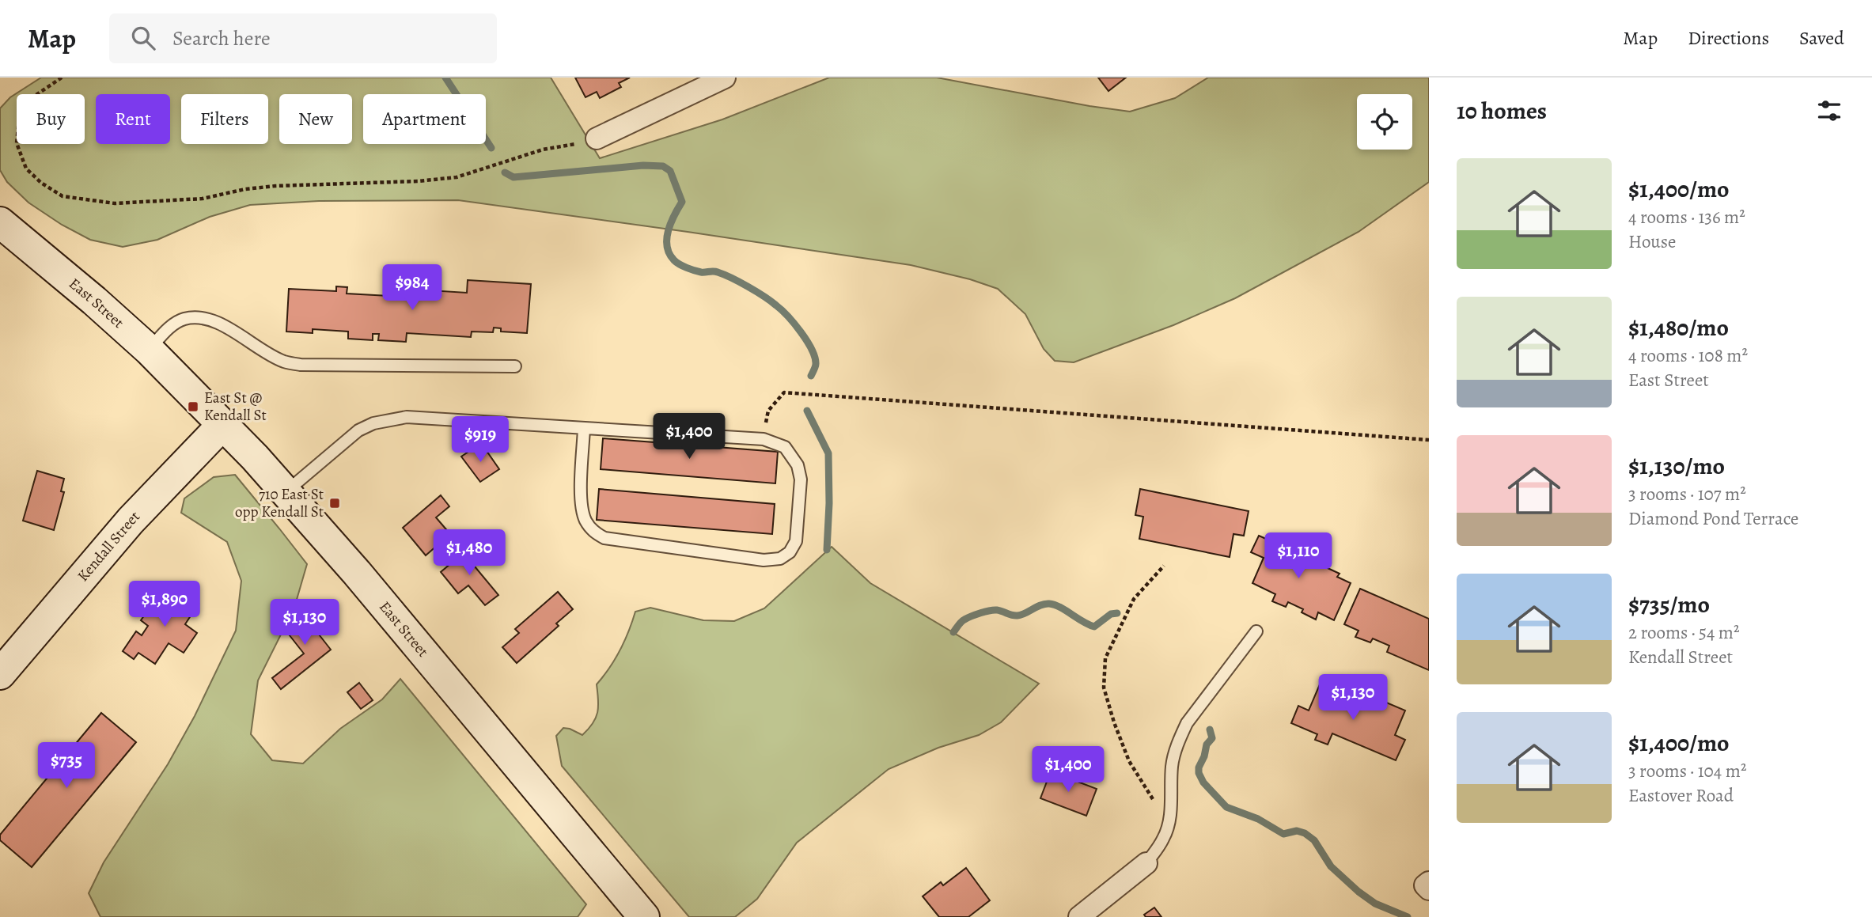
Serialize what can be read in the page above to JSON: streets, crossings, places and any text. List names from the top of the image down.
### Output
{
  "streets": {
    "main road": ["East Street", "Kendall Street"]
  },
  "crossings": [
    ["East Street", "Kendall Street"]
  ],
  "places": {
    "transit": ["East St @ Kendall St", "710 East St opp Kendall St"]
  },
  "page": {
    "header": "Map",
    "search": "Search here",
    "nav": ["Map", "Directions", "Saved"],
    "heading": "10 homes",
    "chip": [
      "Buy",
      "Rent",
      "Filters",
      "New",
      "Apartment"
    ],
    "list": [
      {
        "name": "$1,400/mo",
        "note": "4 rooms · 136 m² · House"
      },
      {
        "name": "$1,480/mo",
        "note": "4 rooms · 108 m² · East Street"
      },
      {
        "name": "$1,130/mo",
        "note": "3 rooms · 107 m² · Diamond Pond Terrace"
      },
      {
        "name": "$735/mo",
        "note": "2 rooms · 54 m² · Kendall Street"
      },
      {
        "name": "$1,400/mo",
        "note": "3 rooms · 104 m² · Eastover Road"
      }
    ],
    "price": [
      "$984",
      "$1,400",
      "$919",
      "$1,480",
      "$1,110",
      "$1,890",
      "$1,130",
      "$1,130",
      "$735",
      "$1,400"
    ]
  }
}
